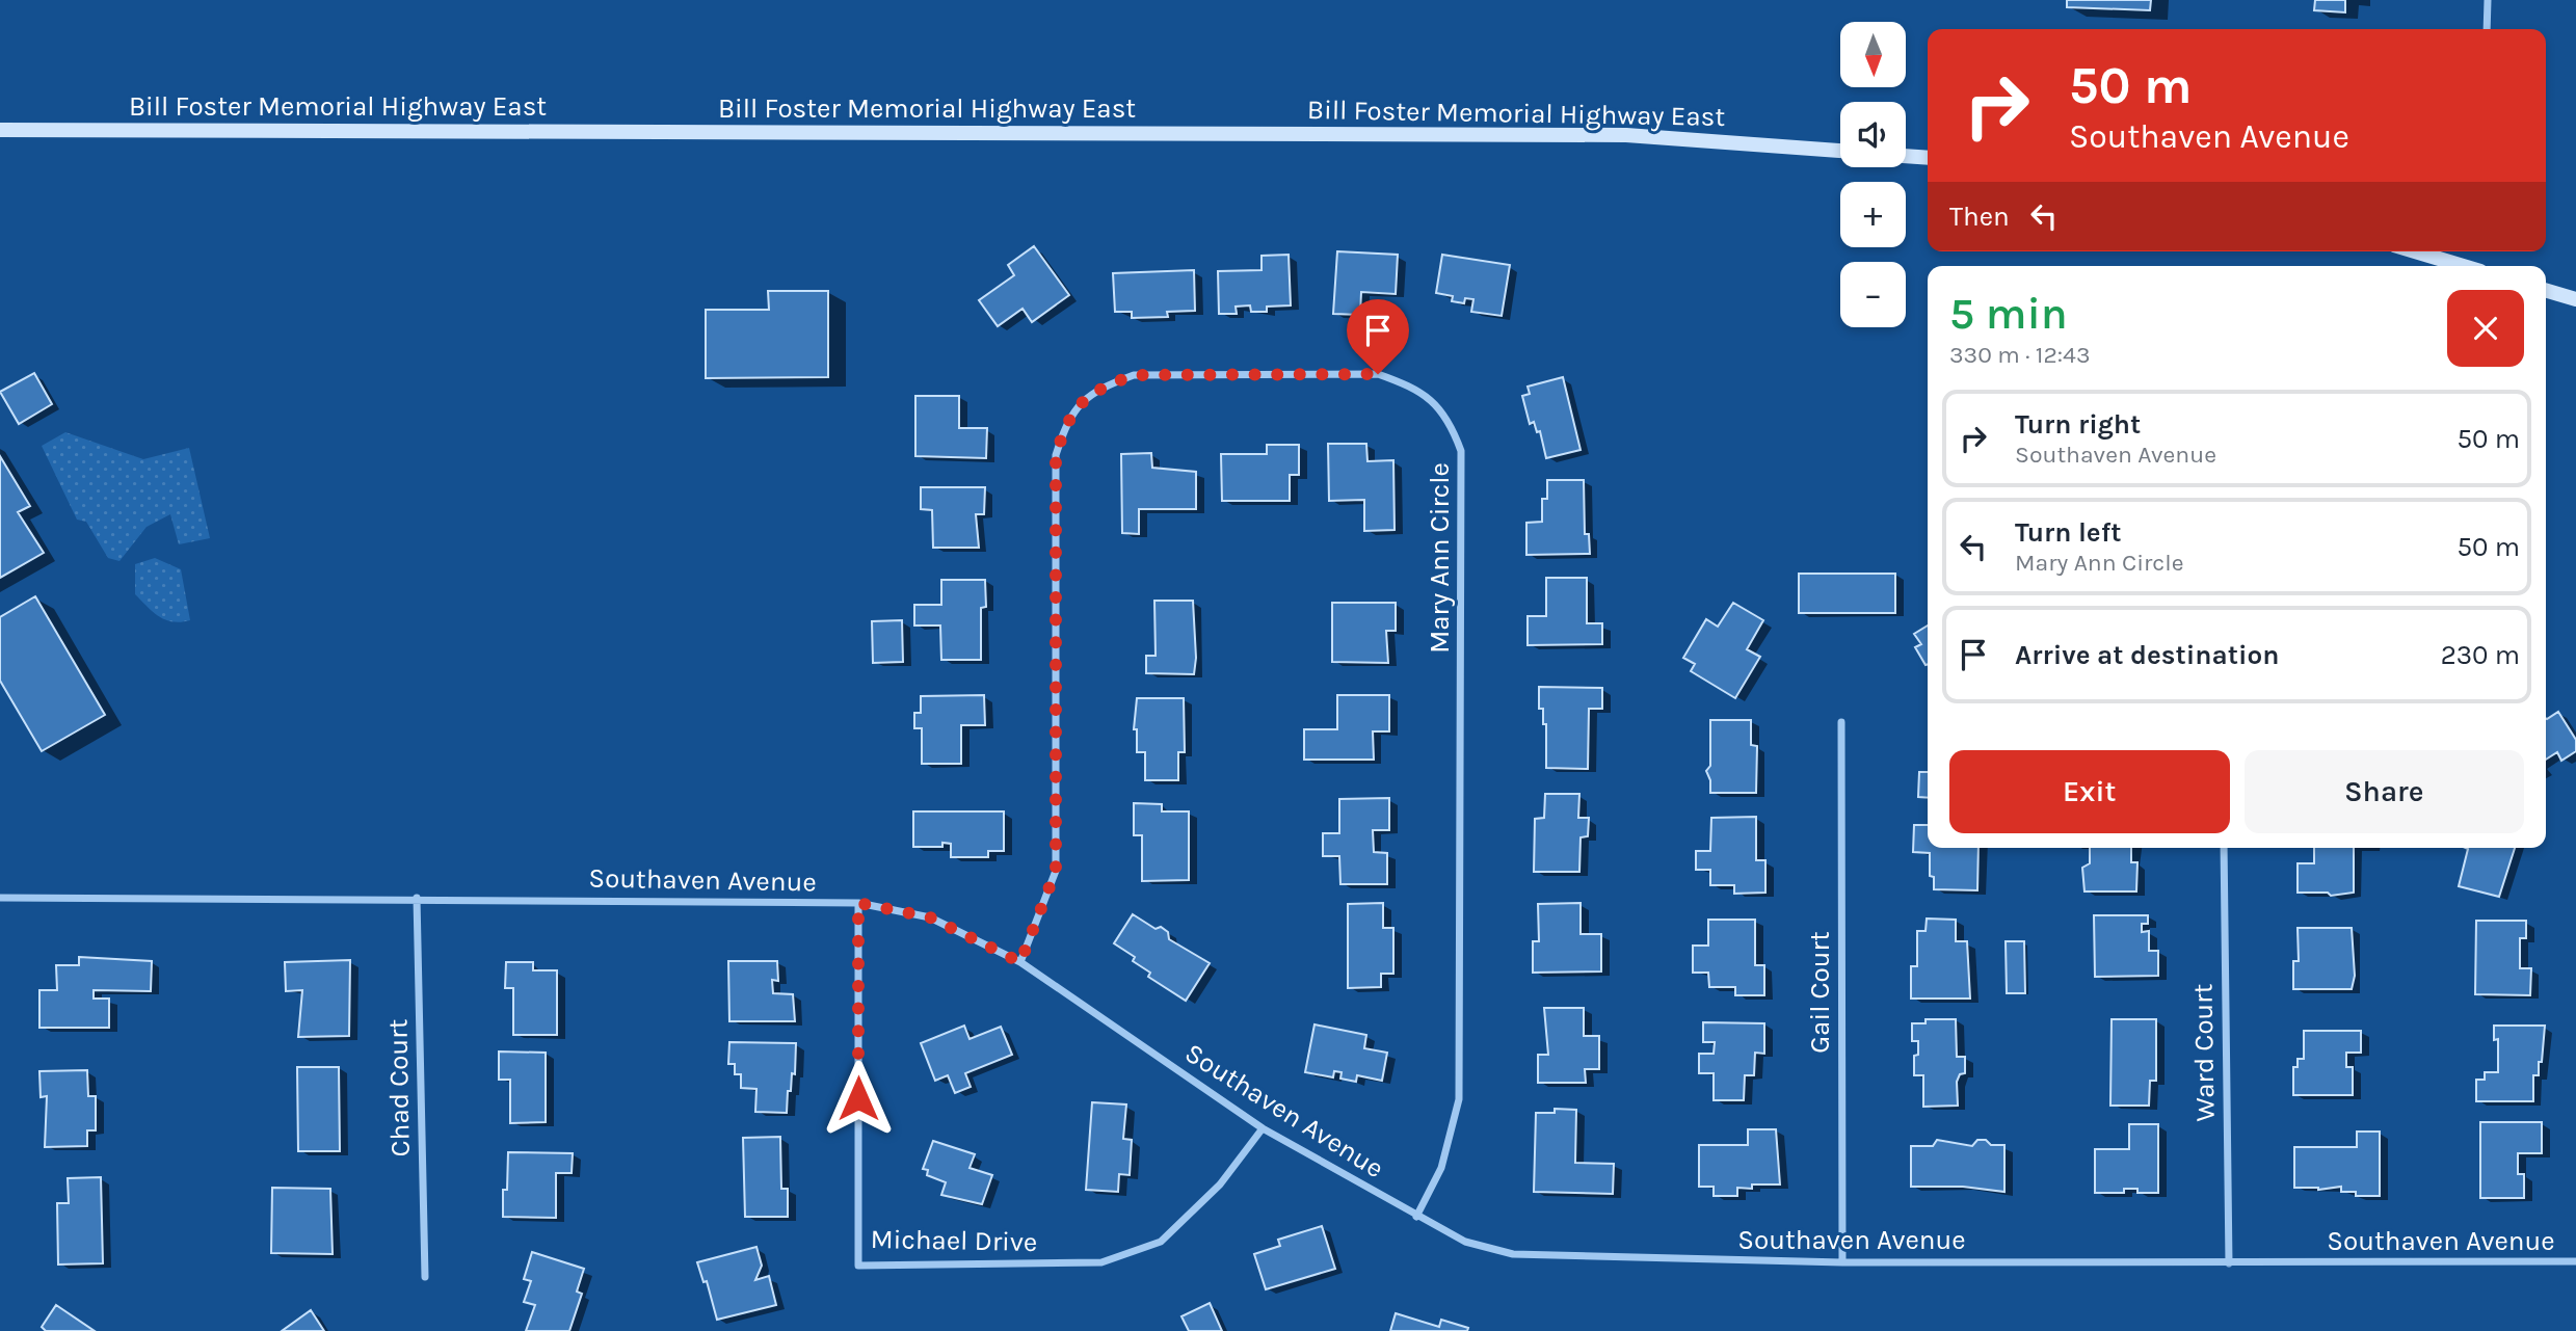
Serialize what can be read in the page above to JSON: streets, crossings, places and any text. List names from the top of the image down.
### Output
{
  "streets": {
    "main road": ["Bill Foster Memorial Highway East"],
    "street": [
      "Mary Ann Circle",
      "Southaven Avenue",
      "Gail Court",
      "Ward Court",
      "Chad Court",
      "Michael Drive"
    ]
  },
  "crossings": [
    ["Mary Ann Circle", "Southaven Avenue"],
    ["Southaven Avenue", "Gail Court"],
    ["Southaven Avenue", "Ward Court"],
    ["Southaven Avenue", "Chad Court"],
    ["Southaven Avenue", "Michael Drive"]
  ],
  "north": "bottom",
  "page": {
    "map_buttons": ["+", "−"],
    "turn": ["50 m", "Southaven Avenue"],
    "then": "Then",
    "heading": ["5 min", "330 m · 12:43"],
    "list": [
      {
        "name": "Turn right",
        "note": "Southaven Avenue",
        "value": "50 m"
      },
      {
        "name": "Turn left",
        "note": "Mary Ann Circle",
        "value": "50 m"
      },
      {
        "name": "Arrive at destination",
        "value": "230 m"
      }
    ],
    "buttons": ["Exit", "Share"]
  }
}
